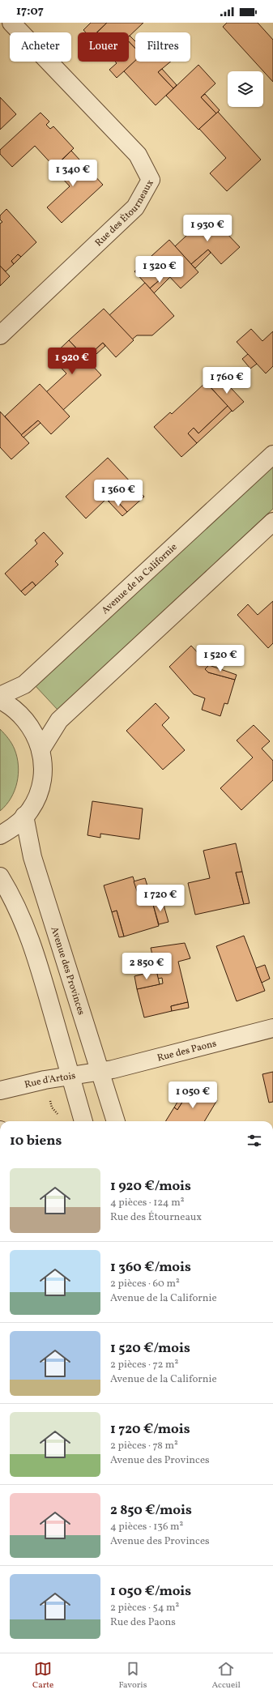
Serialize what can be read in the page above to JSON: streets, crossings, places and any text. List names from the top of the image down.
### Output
{
  "streets": {
    "street": [
      "Rue des Étourneaux",
      "Avenue de la Californie",
      "Avenue des Provinces",
      "Rue des Paons",
      "Rue d'Artois"
    ]
  },
  "crossings": [
    ["Avenue des Provinces", "Rue des Paons"],
    ["Avenue des Provinces", "Rue d'Artois"],
    ["Rue des Paons", "Rue d'Artois"]
  ],
  "page": {
    "status": "17:07",
    "chip": ["Acheter", "Louer", "Filtres"],
    "price": [
      "1 340 €",
      "1 930 €",
      "1 320 €",
      "1 920 €",
      "1 760 €",
      "1 360 €",
      "1 520 €",
      "1 720 €",
      "2 850 €",
      "1 050 €"
    ],
    "heading": "10 biens",
    "list": [
      {
        "name": "1 920 €/mois",
        "note": "4 pièces · 124 m² · Rue des Étourneaux"
      },
      {
        "name": "1 360 €/mois",
        "note": "2 pièces · 60 m² · Avenue de la Californie"
      },
      {
        "name": "1 520 €/mois",
        "note": "2 pièces · 72 m² · Avenue de la Californie"
      },
      {
        "name": "1 720 €/mois",
        "note": "2 pièces · 78 m² · Avenue des Provinces"
      },
      {
        "name": "2 850 €/mois",
        "note": "4 pièces · 136 m² · Avenue des Provinces"
      },
      {
        "name": "1 050 €/mois",
        "note": "2 pièces · 54 m² · Rue des Paons"
      }
    ],
    "tabs": ["Carte", "Favoris", "Accueil"]
  }
}
